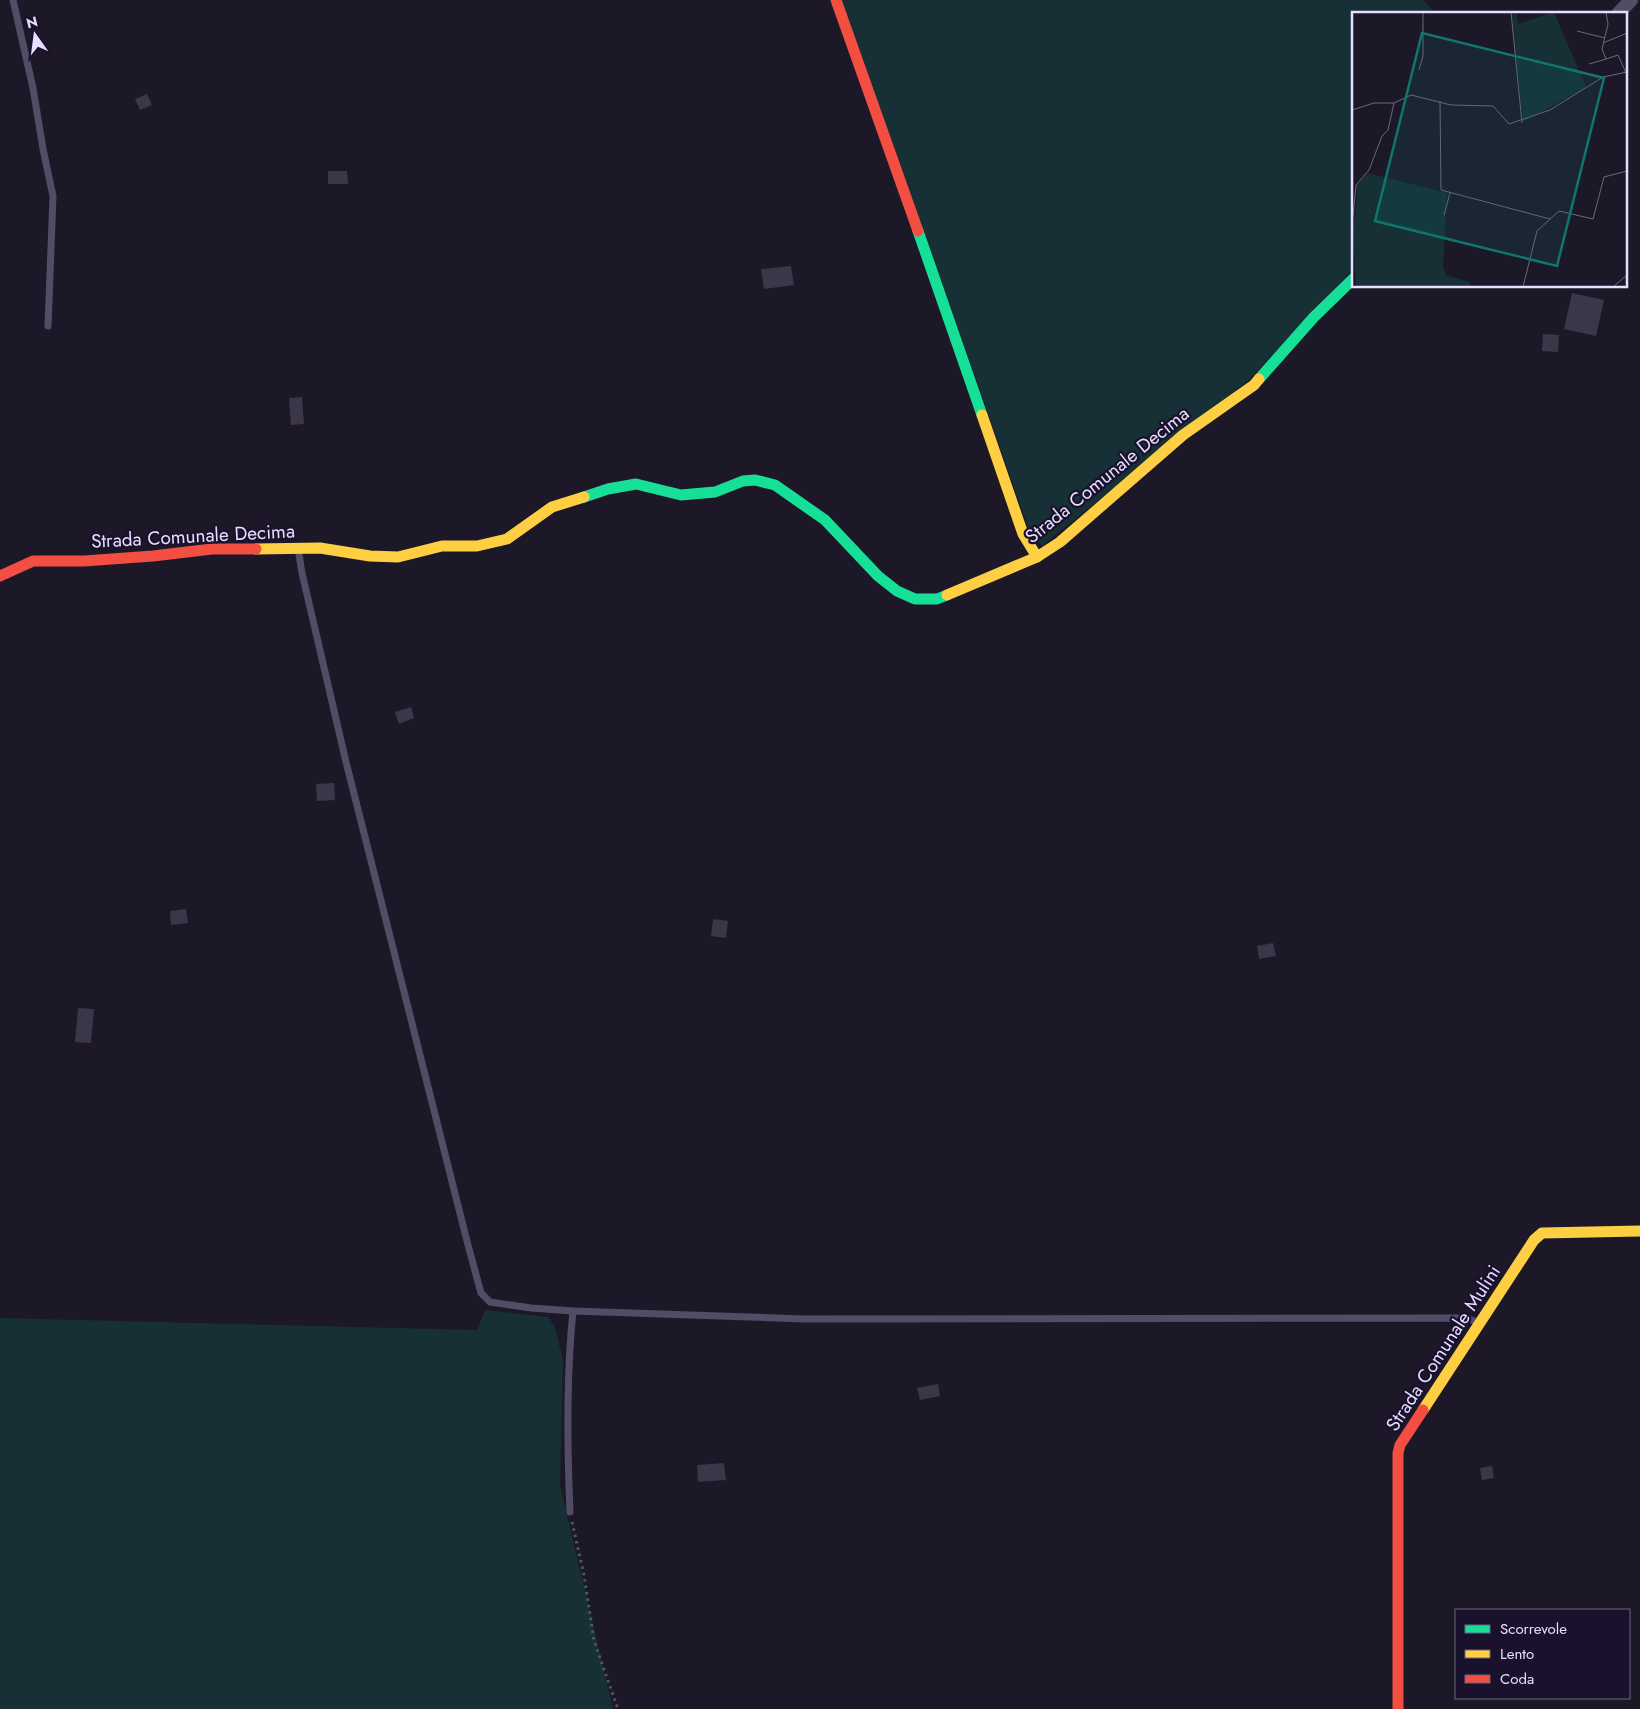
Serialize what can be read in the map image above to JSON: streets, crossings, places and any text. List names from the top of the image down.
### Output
{
  "streets": {
    "street": ["Strada Comunale Decima", "Strada Comunale Mulini"]
  },
  "legend": ["Scorrevole", "Lento", "Coda"],
  "north": "top"
}
